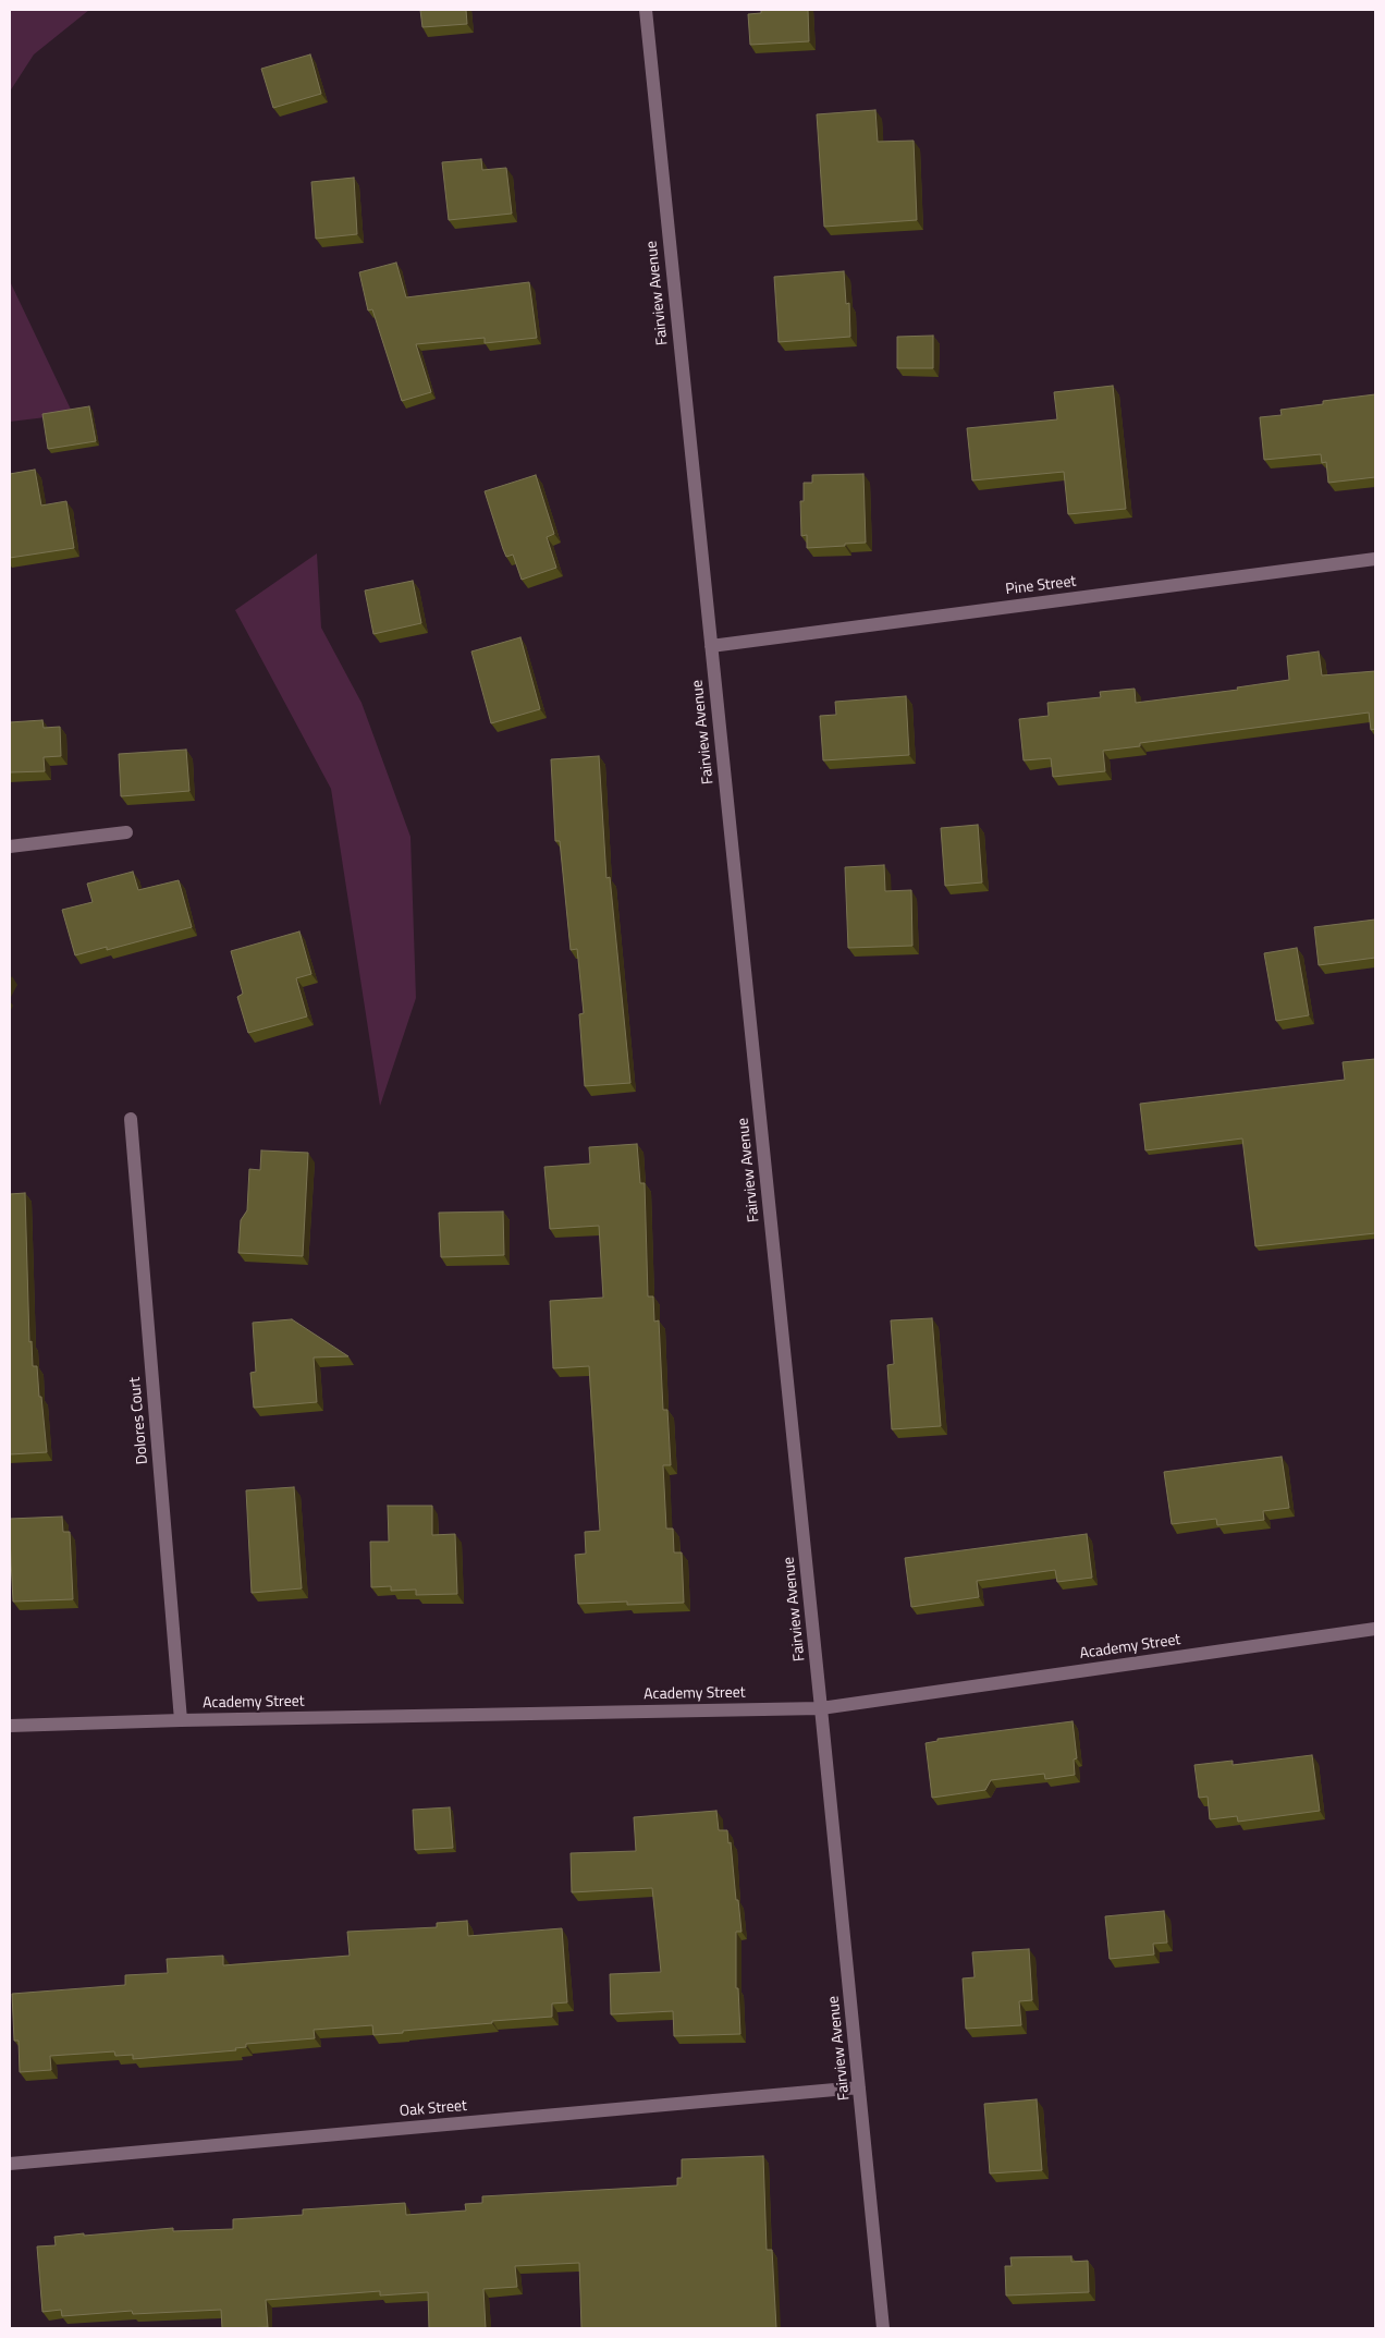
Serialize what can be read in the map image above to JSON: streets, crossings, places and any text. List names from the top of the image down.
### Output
{
  "streets": {
    "street": [
      "Fairview Avenue",
      "Pine Street",
      "Dolores Court",
      "Academy Street",
      "Oak Street"
    ]
  },
  "crossings": [
    ["Fairview Avenue", "Pine Street"],
    ["Fairview Avenue", "Academy Street"],
    ["Fairview Avenue", "Oak Street"],
    ["Dolores Court", "Academy Street"]
  ]
}
